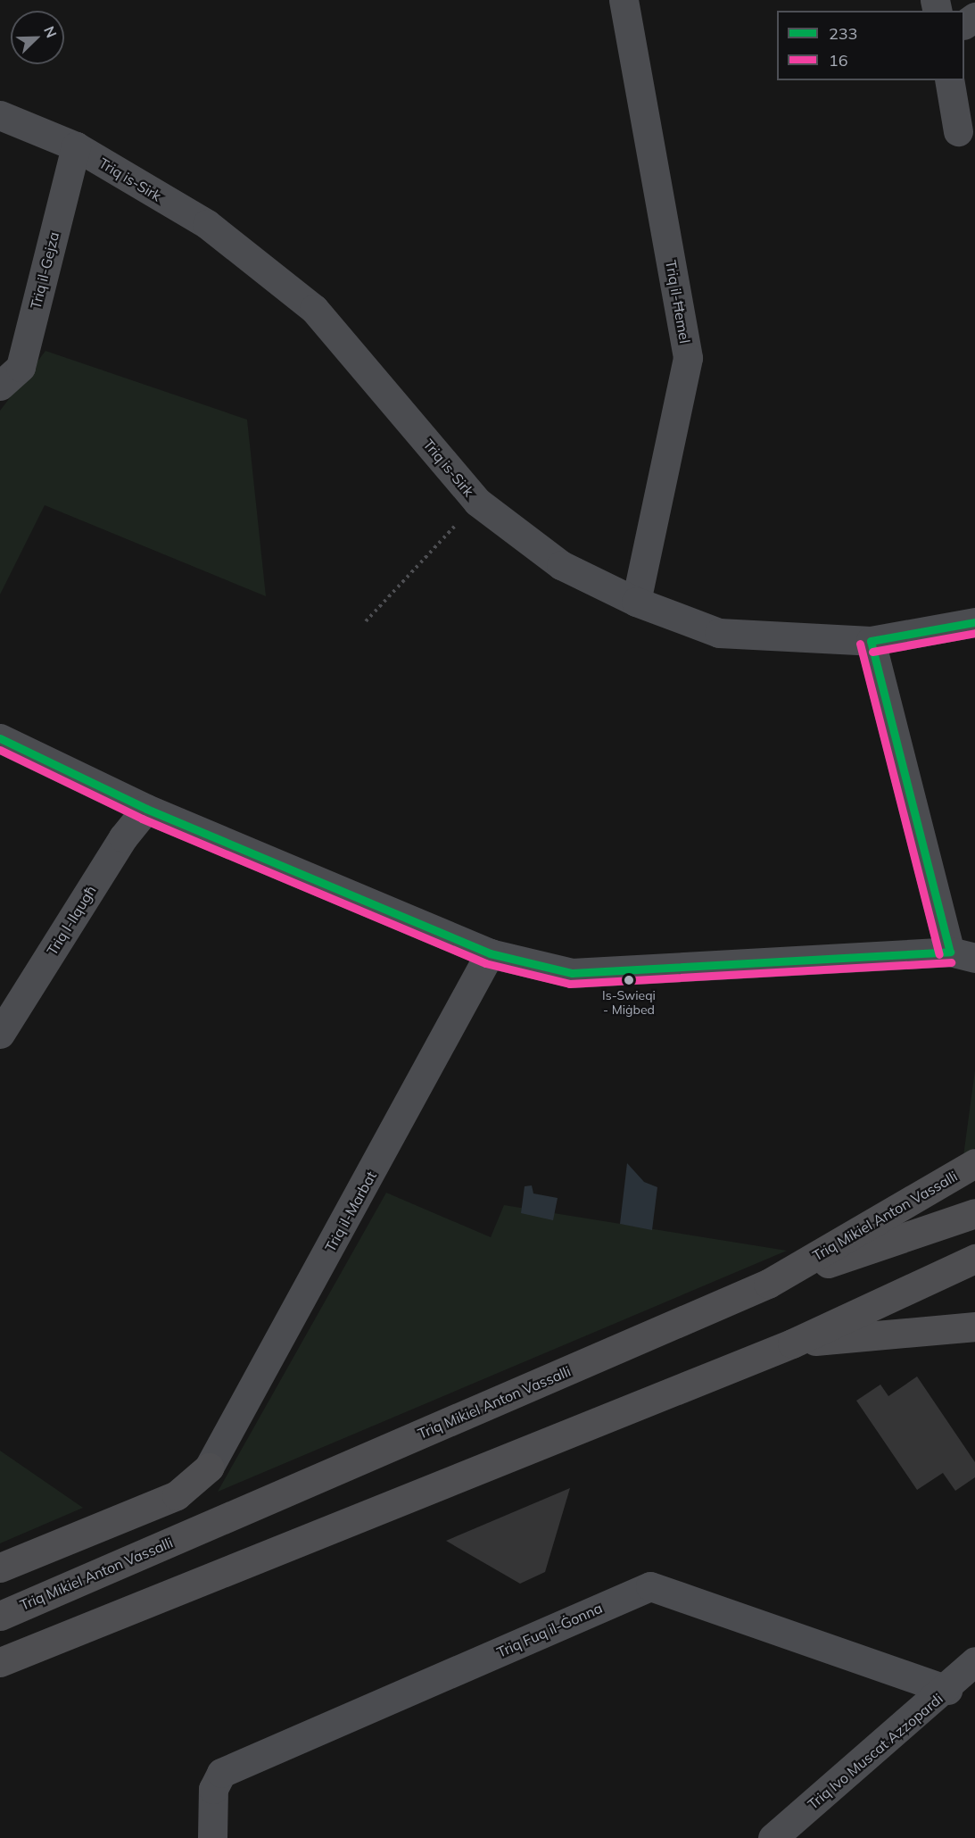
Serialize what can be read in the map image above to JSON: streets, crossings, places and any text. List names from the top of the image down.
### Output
{
  "streets": {
    "highway": ["Triq Mikiel Anton Vassalli"],
    "street": [
      "Triq is-Sirk",
      "Triq il-Gejza",
      "Triq il-Ħemel",
      "Triq l-Ilqugħ",
      "Triq il-Marbat",
      "Triq Fuq il-Ġonna",
      "Triq Ivo Muscat Azzopardi"
    ]
  },
  "crossings": [
    ["Triq is-Sirk", "Triq il-Gejza"],
    ["Triq is-Sirk", "Triq il-Ħemel"],
    ["Triq Fuq il-Ġonna", "Triq Ivo Muscat Azzopardi"]
  ],
  "places": ["Is-Swieqi - Miġbed"],
  "lines": ["transit line 233", "transit line 16"],
  "legend": ["233", "16"],
  "north": "top right"
}
